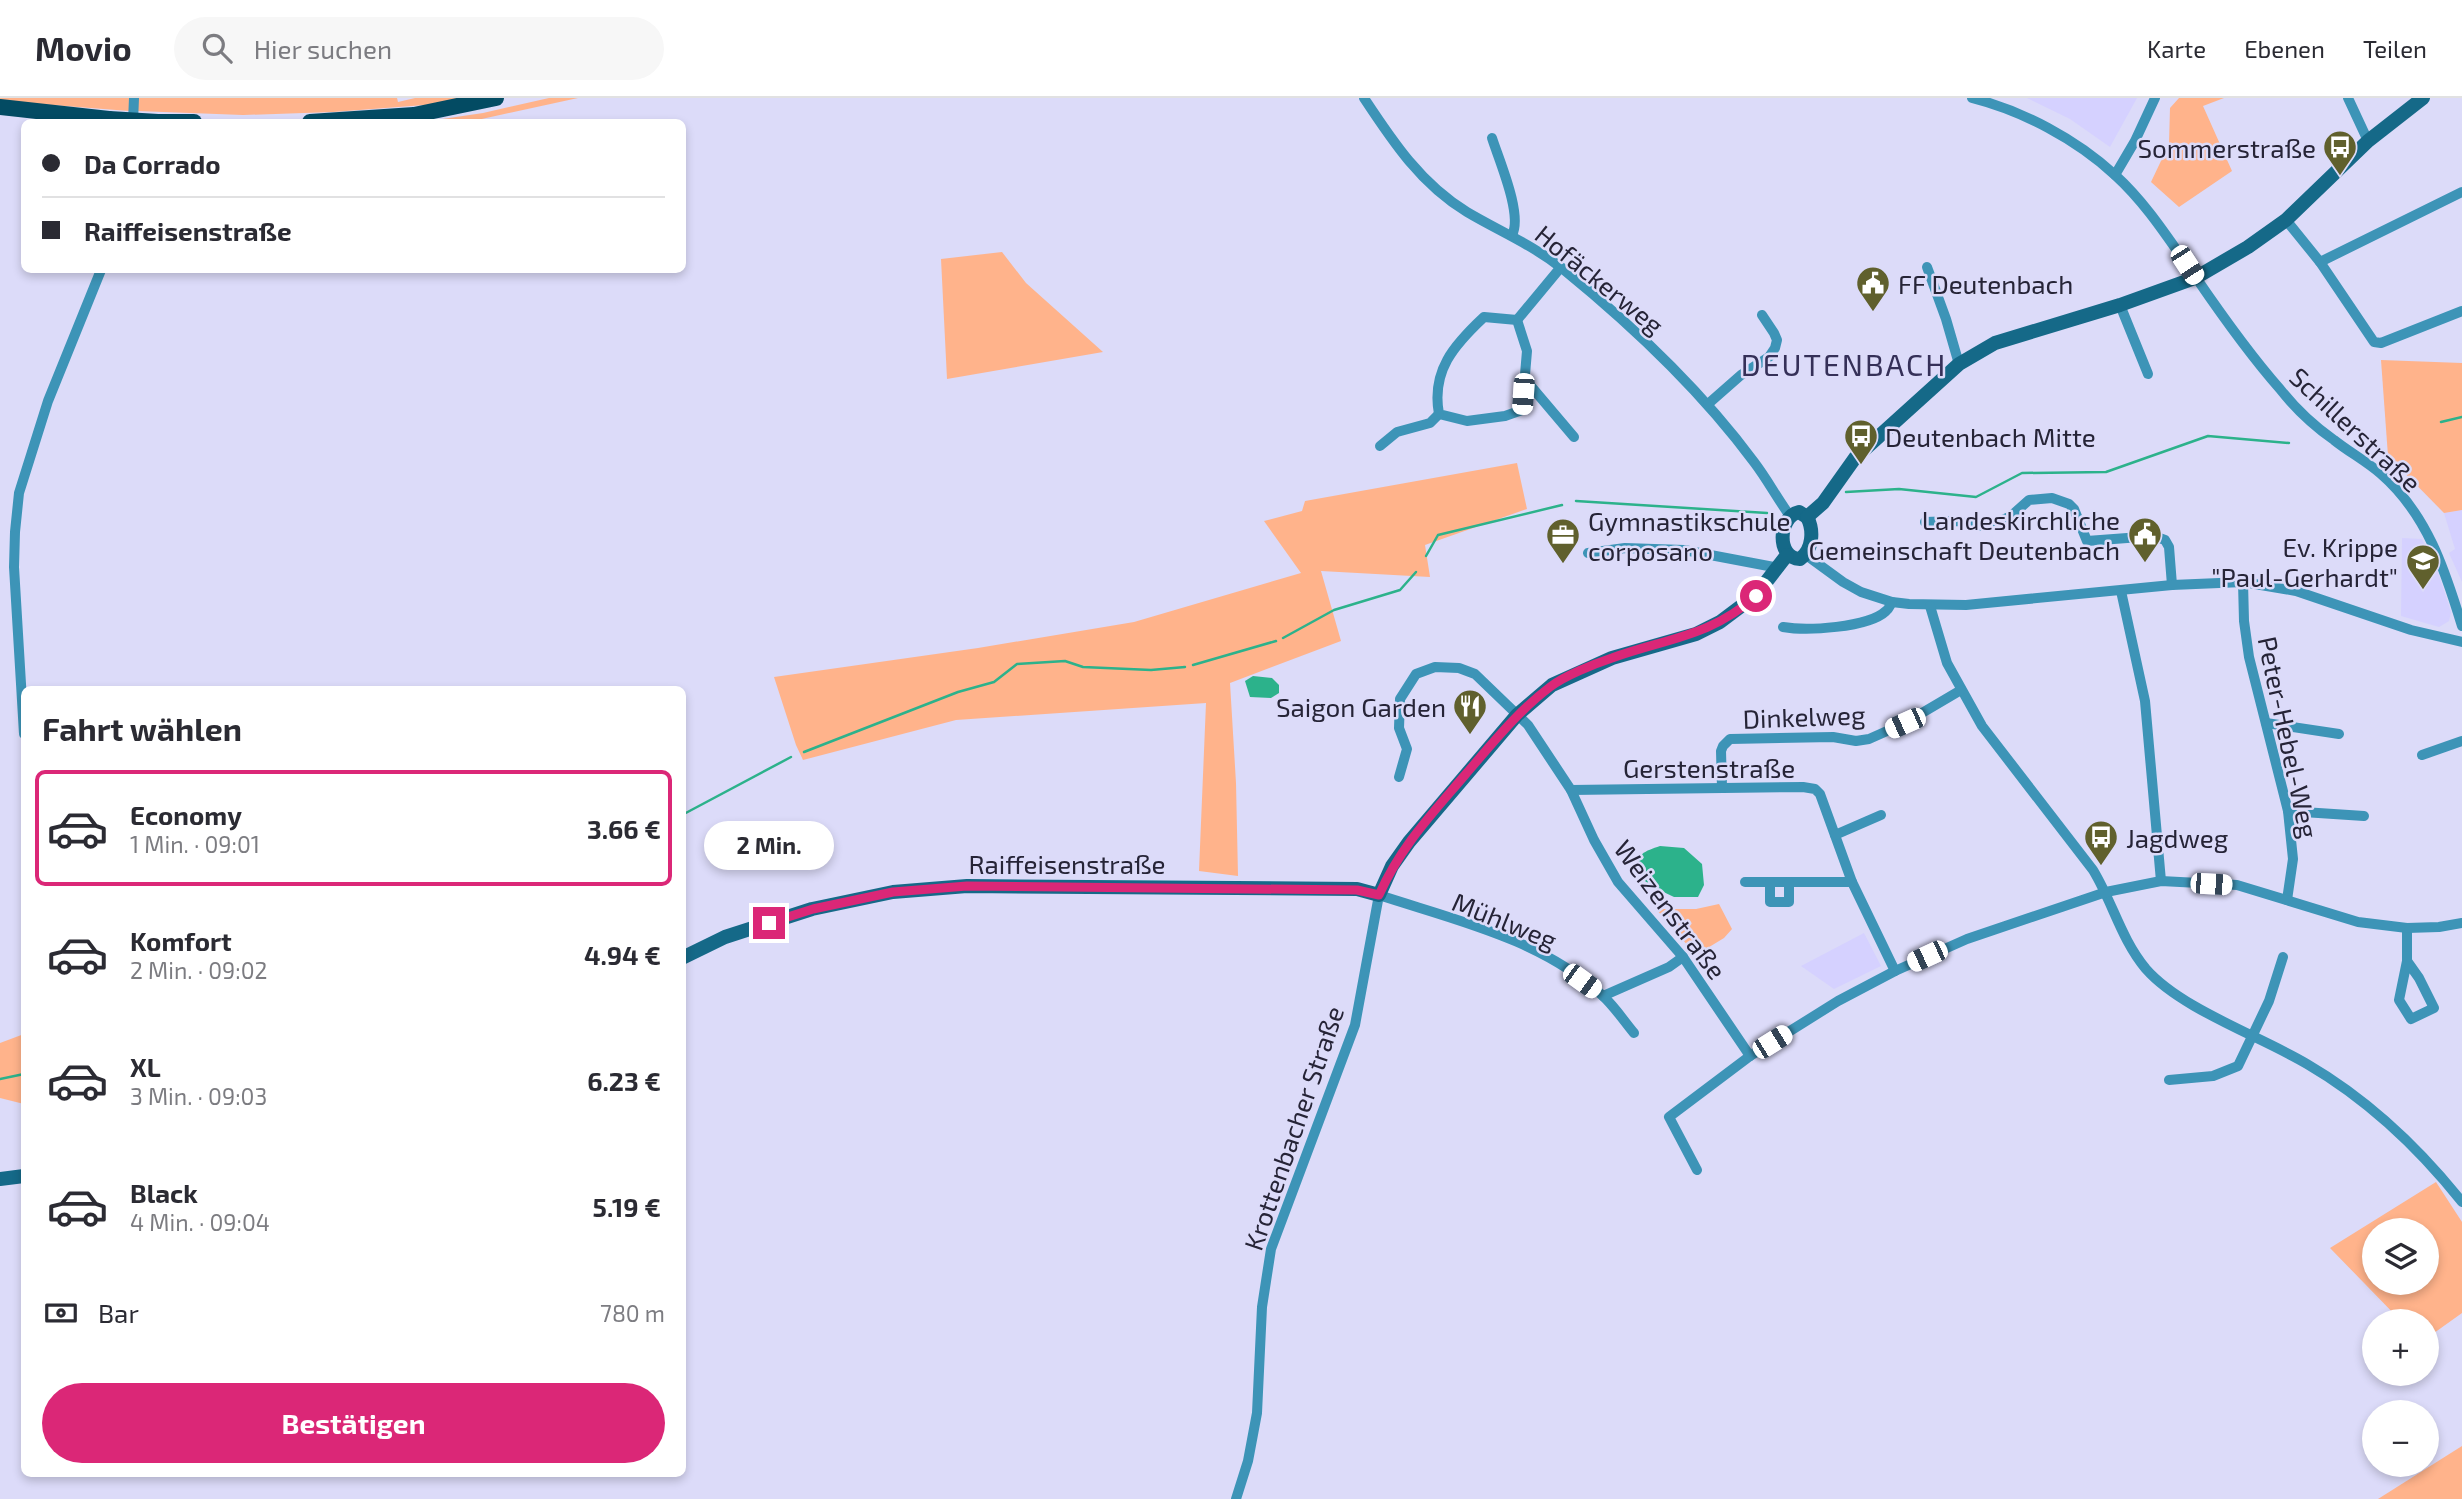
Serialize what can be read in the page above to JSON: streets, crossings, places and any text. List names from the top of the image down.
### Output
{
  "streets": {
    "street": [
      "Hofäckerweg",
      "Schillerstraße",
      "Dinkelweg",
      "Peter-Hebel-Weg",
      "Gerstenstraße",
      "Raiffeisenstraße",
      "Weizenstraße",
      "Mühlweg",
      "Krottenbacher Straße"
    ]
  },
  "crossings": [
    ["Dinkelweg", "Gerstenstraße"],
    ["Gerstenstraße", "Weizenstraße"],
    ["Raiffeisenstraße", "Mühlweg"],
    ["Raiffeisenstraße", "Krottenbacher Straße"],
    ["Mühlweg", "Krottenbacher Straße"]
  ],
  "districts": ["DEUTENBACH"],
  "places": {
    "bus stop": ["Sommerstraße", "Deutenbach Mitte", "Jagdweg"],
    "public building": ["FF Deutenbach", "Landeskirchliche Gemeinschaft Deutenbach"],
    "office": ["Gymnastikschule corposano"],
    "school or university": ["Ev. Krippe \"Paul-Gerhardt\""],
    "restaurant": ["Saigon Garden"]
  },
  "page": {
    "header": "Movio",
    "search": "Hier suchen",
    "nav": ["Karte", "Ebenen", "Teilen"],
    "banner": ["Da Corrado", "Raiffeisenstraße"],
    "heading": "Fahrt wählen",
    "list": [
      {
        "name": "Economy",
        "note": "1 Min. · 09:01",
        "value": "3.66 €"
      },
      {
        "name": "Komfort",
        "note": "2 Min. · 09:02",
        "value": "4.94 €"
      },
      {
        "name": "XL",
        "note": "3 Min. · 09:03",
        "value": "6.23 €"
      },
      {
        "name": "Black",
        "note": "4 Min. · 09:04",
        "value": "5.19 €"
      }
    ],
    "bubble": "2 Min.",
    "map_buttons": ["+", "−"],
    "pay": ["Bar", "780 m"],
    "buttons": "Bestätigen"
  }
}
